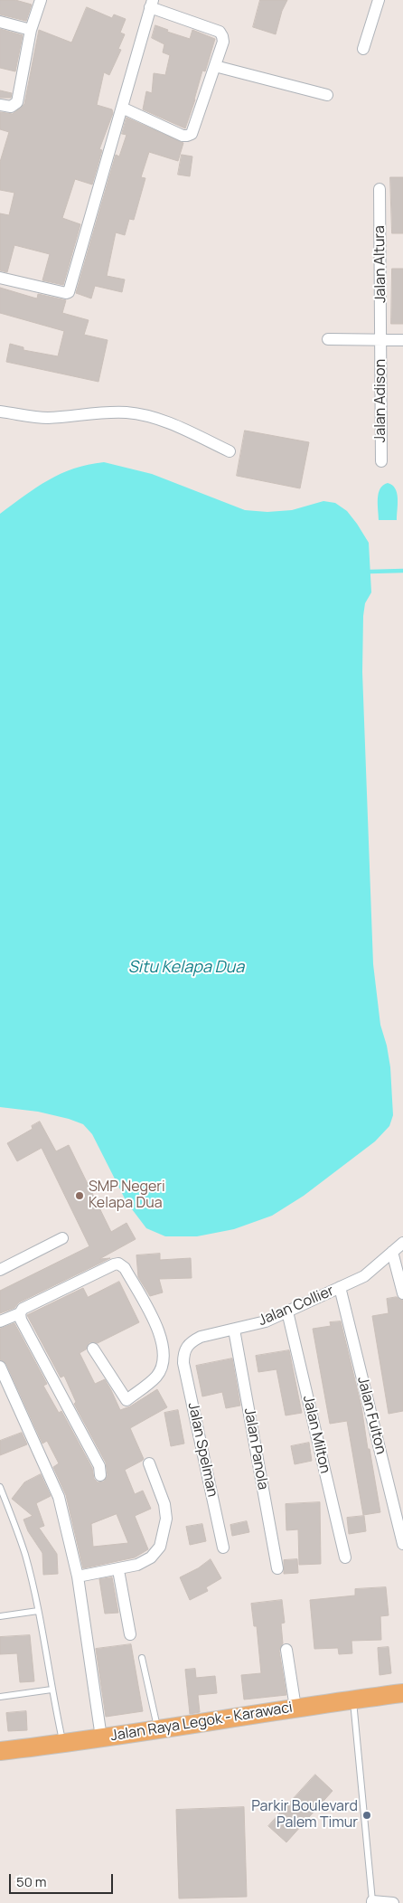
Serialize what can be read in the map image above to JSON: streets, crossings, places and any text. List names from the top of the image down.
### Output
{
  "streets": {
    "main road": ["Jalan Raya Legok - Karawaci"],
    "street": [
      "Jalan Altura",
      "Jalan Adison",
      "Jalan Collier",
      "Jalan Fulton",
      "Jalan Milton",
      "Jalan Panola",
      "Jalan Spelman"
    ]
  },
  "crossings": [
    ["Jalan Altura", "Jalan Adison"],
    ["Jalan Collier", "Jalan Fulton"],
    ["Jalan Collier", "Jalan Milton"],
    ["Jalan Collier", "Jalan Panola"],
    ["Jalan Collier", "Jalan Spelman"]
  ],
  "water": ["Situ Kelapa Dua"],
  "places": ["SMP Negeri Kelapa Dua", "Parkir Boulevard Palem Timur"],
  "scale_bar": "50 m"
}
